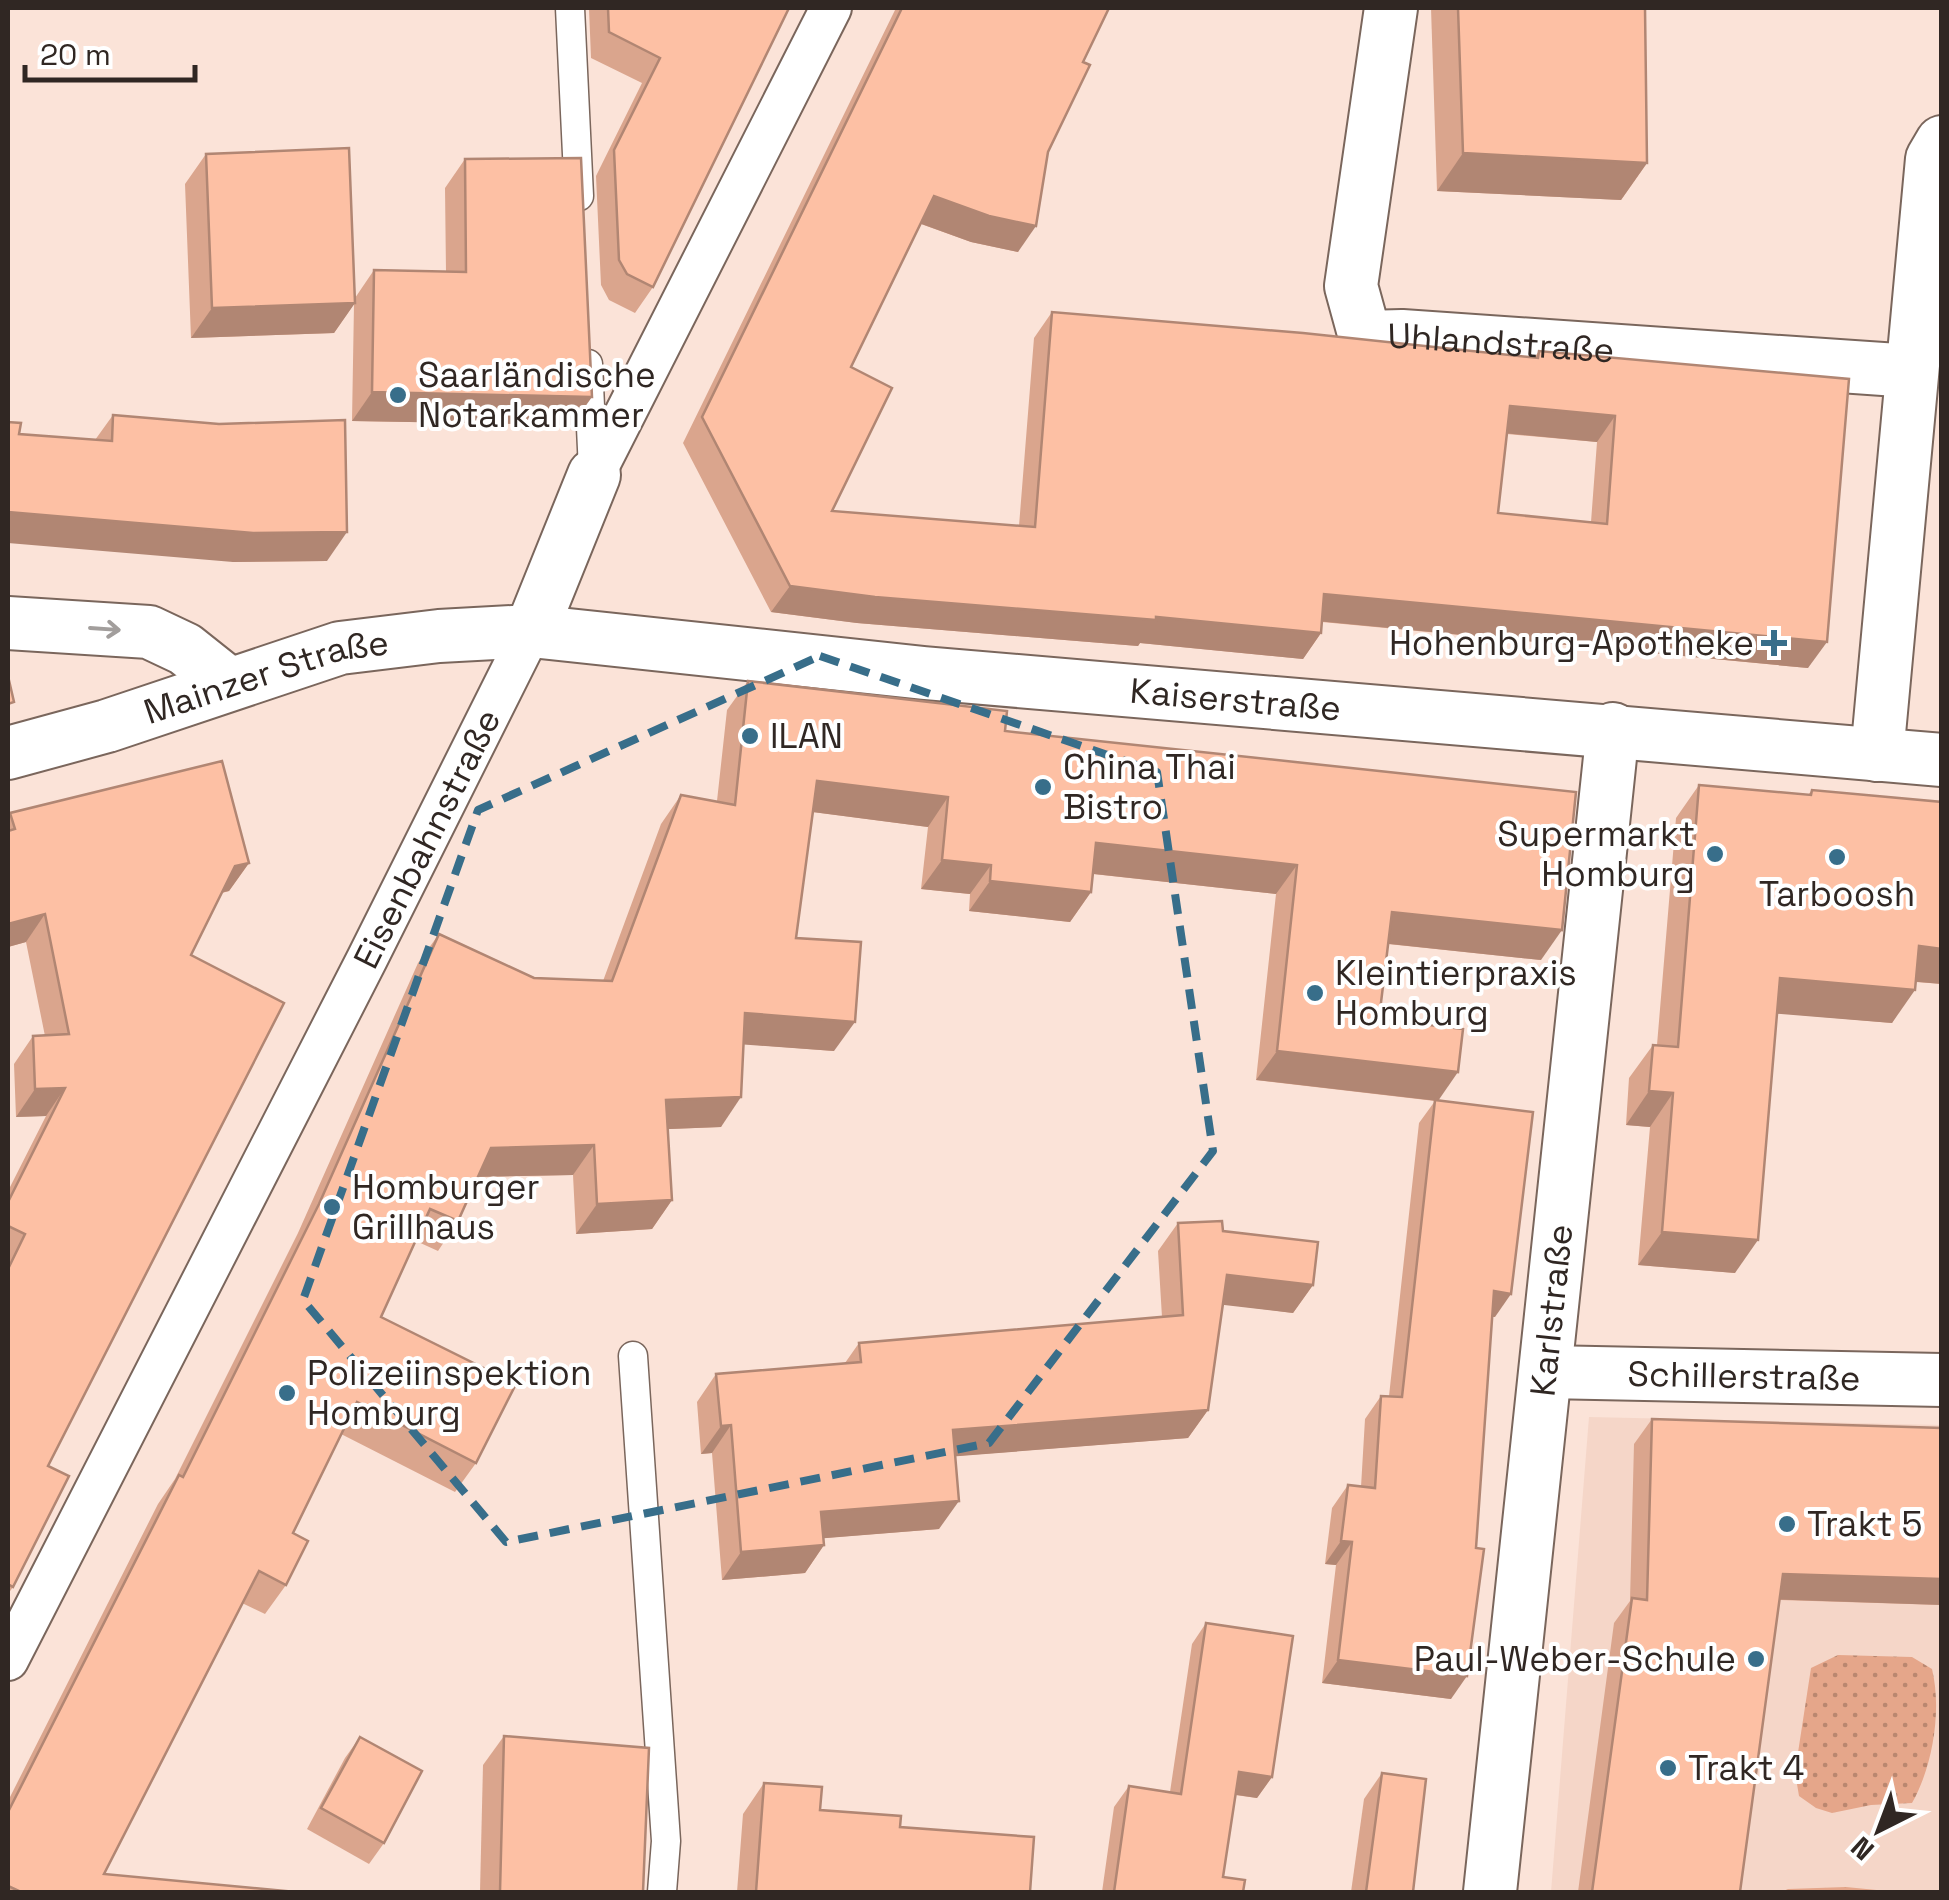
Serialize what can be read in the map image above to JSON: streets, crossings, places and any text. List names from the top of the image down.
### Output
{
  "streets": {
    "street": [
      "Uhlandstraße",
      "Mainzer Straße",
      "Kaiserstraße",
      "Eisenbahnstraße",
      "Karlstraße",
      "Schillerstraße"
    ]
  },
  "crossings": [
    ["Mainzer Straße", "Kaiserstraße"],
    ["Mainzer Straße", "Eisenbahnstraße"],
    ["Kaiserstraße", "Eisenbahnstraße"],
    ["Kaiserstraße", "Karlstraße"],
    ["Karlstraße", "Schillerstraße"]
  ],
  "places": {
    "other": [
      "Saarländische Notarkammer",
      "ILAN",
      "China Thai Bistro",
      "Supermarkt Homburg",
      "Tarboosh",
      "Kleintierpraxis Homburg",
      "Homburger Grillhaus",
      "Polizeiinspektion Homburg",
      "Trakt 5",
      "Paul-Weber-Schule",
      "Trakt 4"
    ],
    "health": ["Hohenburg-Apotheke"]
  },
  "scale_bar": "20 m",
  "north": "bottom left"
}
